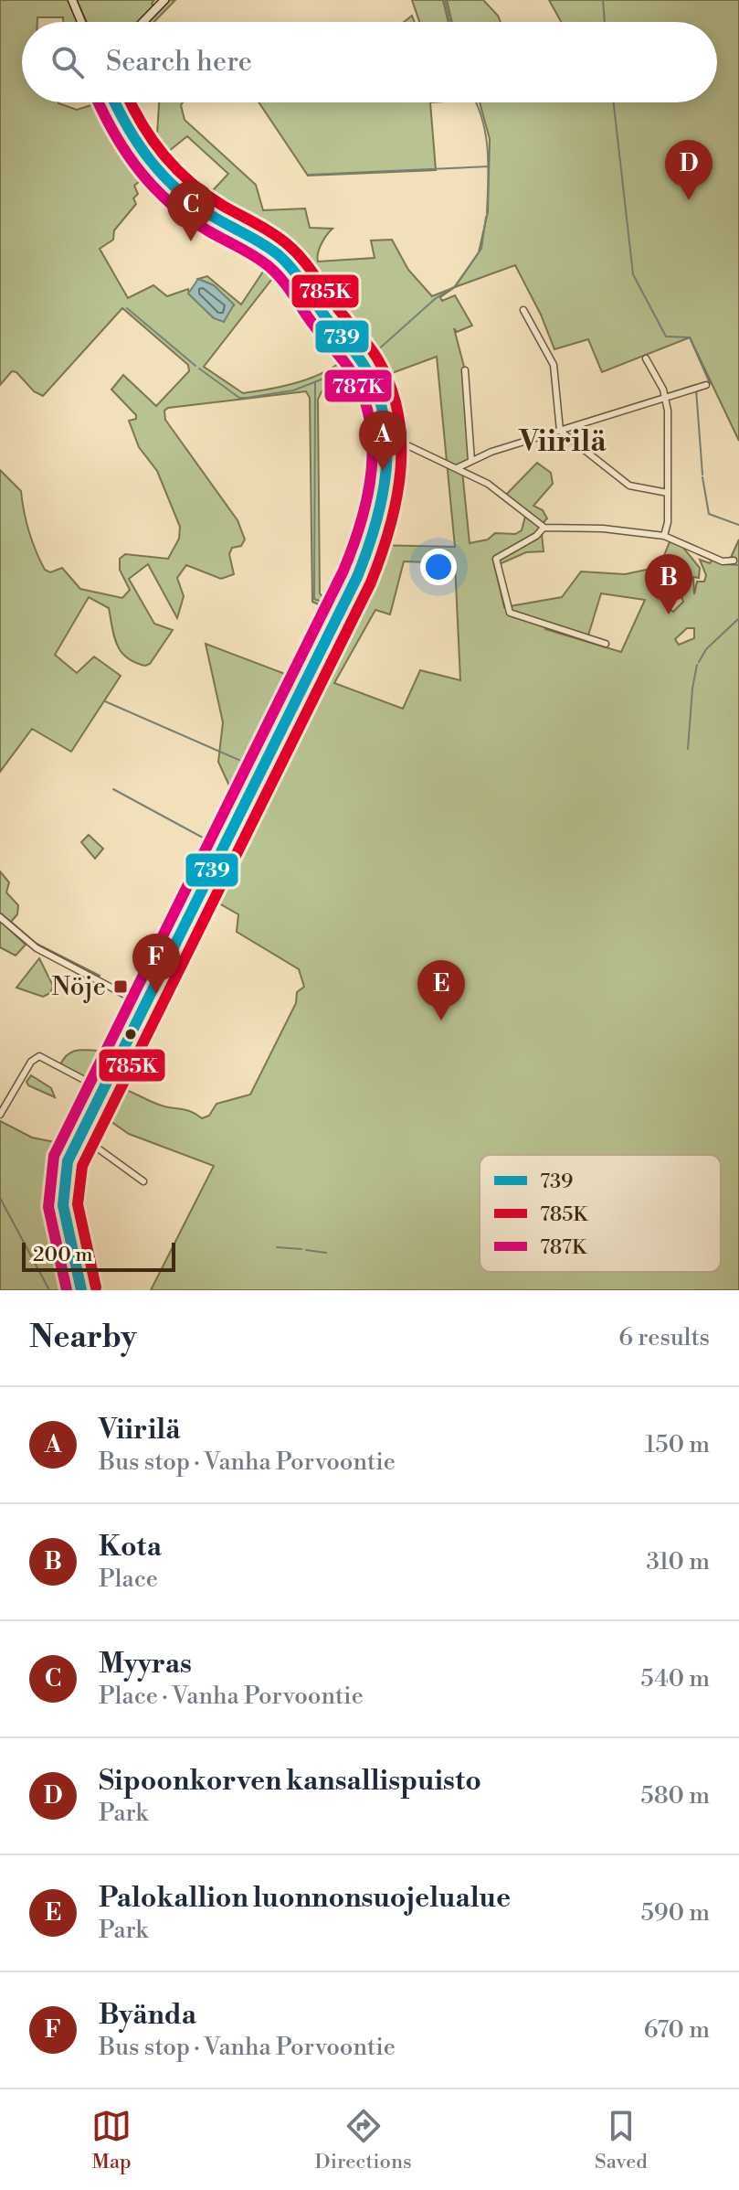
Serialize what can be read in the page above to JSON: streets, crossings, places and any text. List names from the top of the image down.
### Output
{
  "districts": ["Viirilä"],
  "places": {
    "transit": ["Nöje"]
  },
  "lines": ["transit line 739", "transit line 785K", "transit line 787K"],
  "legend": ["739", "785K", "787K"],
  "scale_bar": "200 m",
  "page": {
    "search": "Search here",
    "pins": [
      "D",
      "C",
      "A",
      "B",
      "F",
      "E"
    ],
    "scale": "200 m",
    "heading": ["Nearby", "6 results"],
    "list": [
      {
        "mark": "A",
        "name": "Viirilä",
        "note": "Bus stop · Vanha Porvoontie",
        "value": "150 m"
      },
      {
        "mark": "B",
        "name": "Kota",
        "note": "Place",
        "value": "310 m"
      },
      {
        "mark": "C",
        "name": "Myyras",
        "note": "Place · Vanha Porvoontie",
        "value": "540 m"
      },
      {
        "mark": "D",
        "name": "Sipoonkorven kansallispuisto",
        "note": "Park",
        "value": "580 m"
      },
      {
        "mark": "E",
        "name": "Palokallion luonnonsuojelualue",
        "note": "Park",
        "value": "590 m"
      },
      {
        "mark": "F",
        "name": "Byända",
        "note": "Bus stop · Vanha Porvoontie",
        "value": "670 m"
      }
    ],
    "nav": ["Map", "Directions", "Saved"]
  }
}
